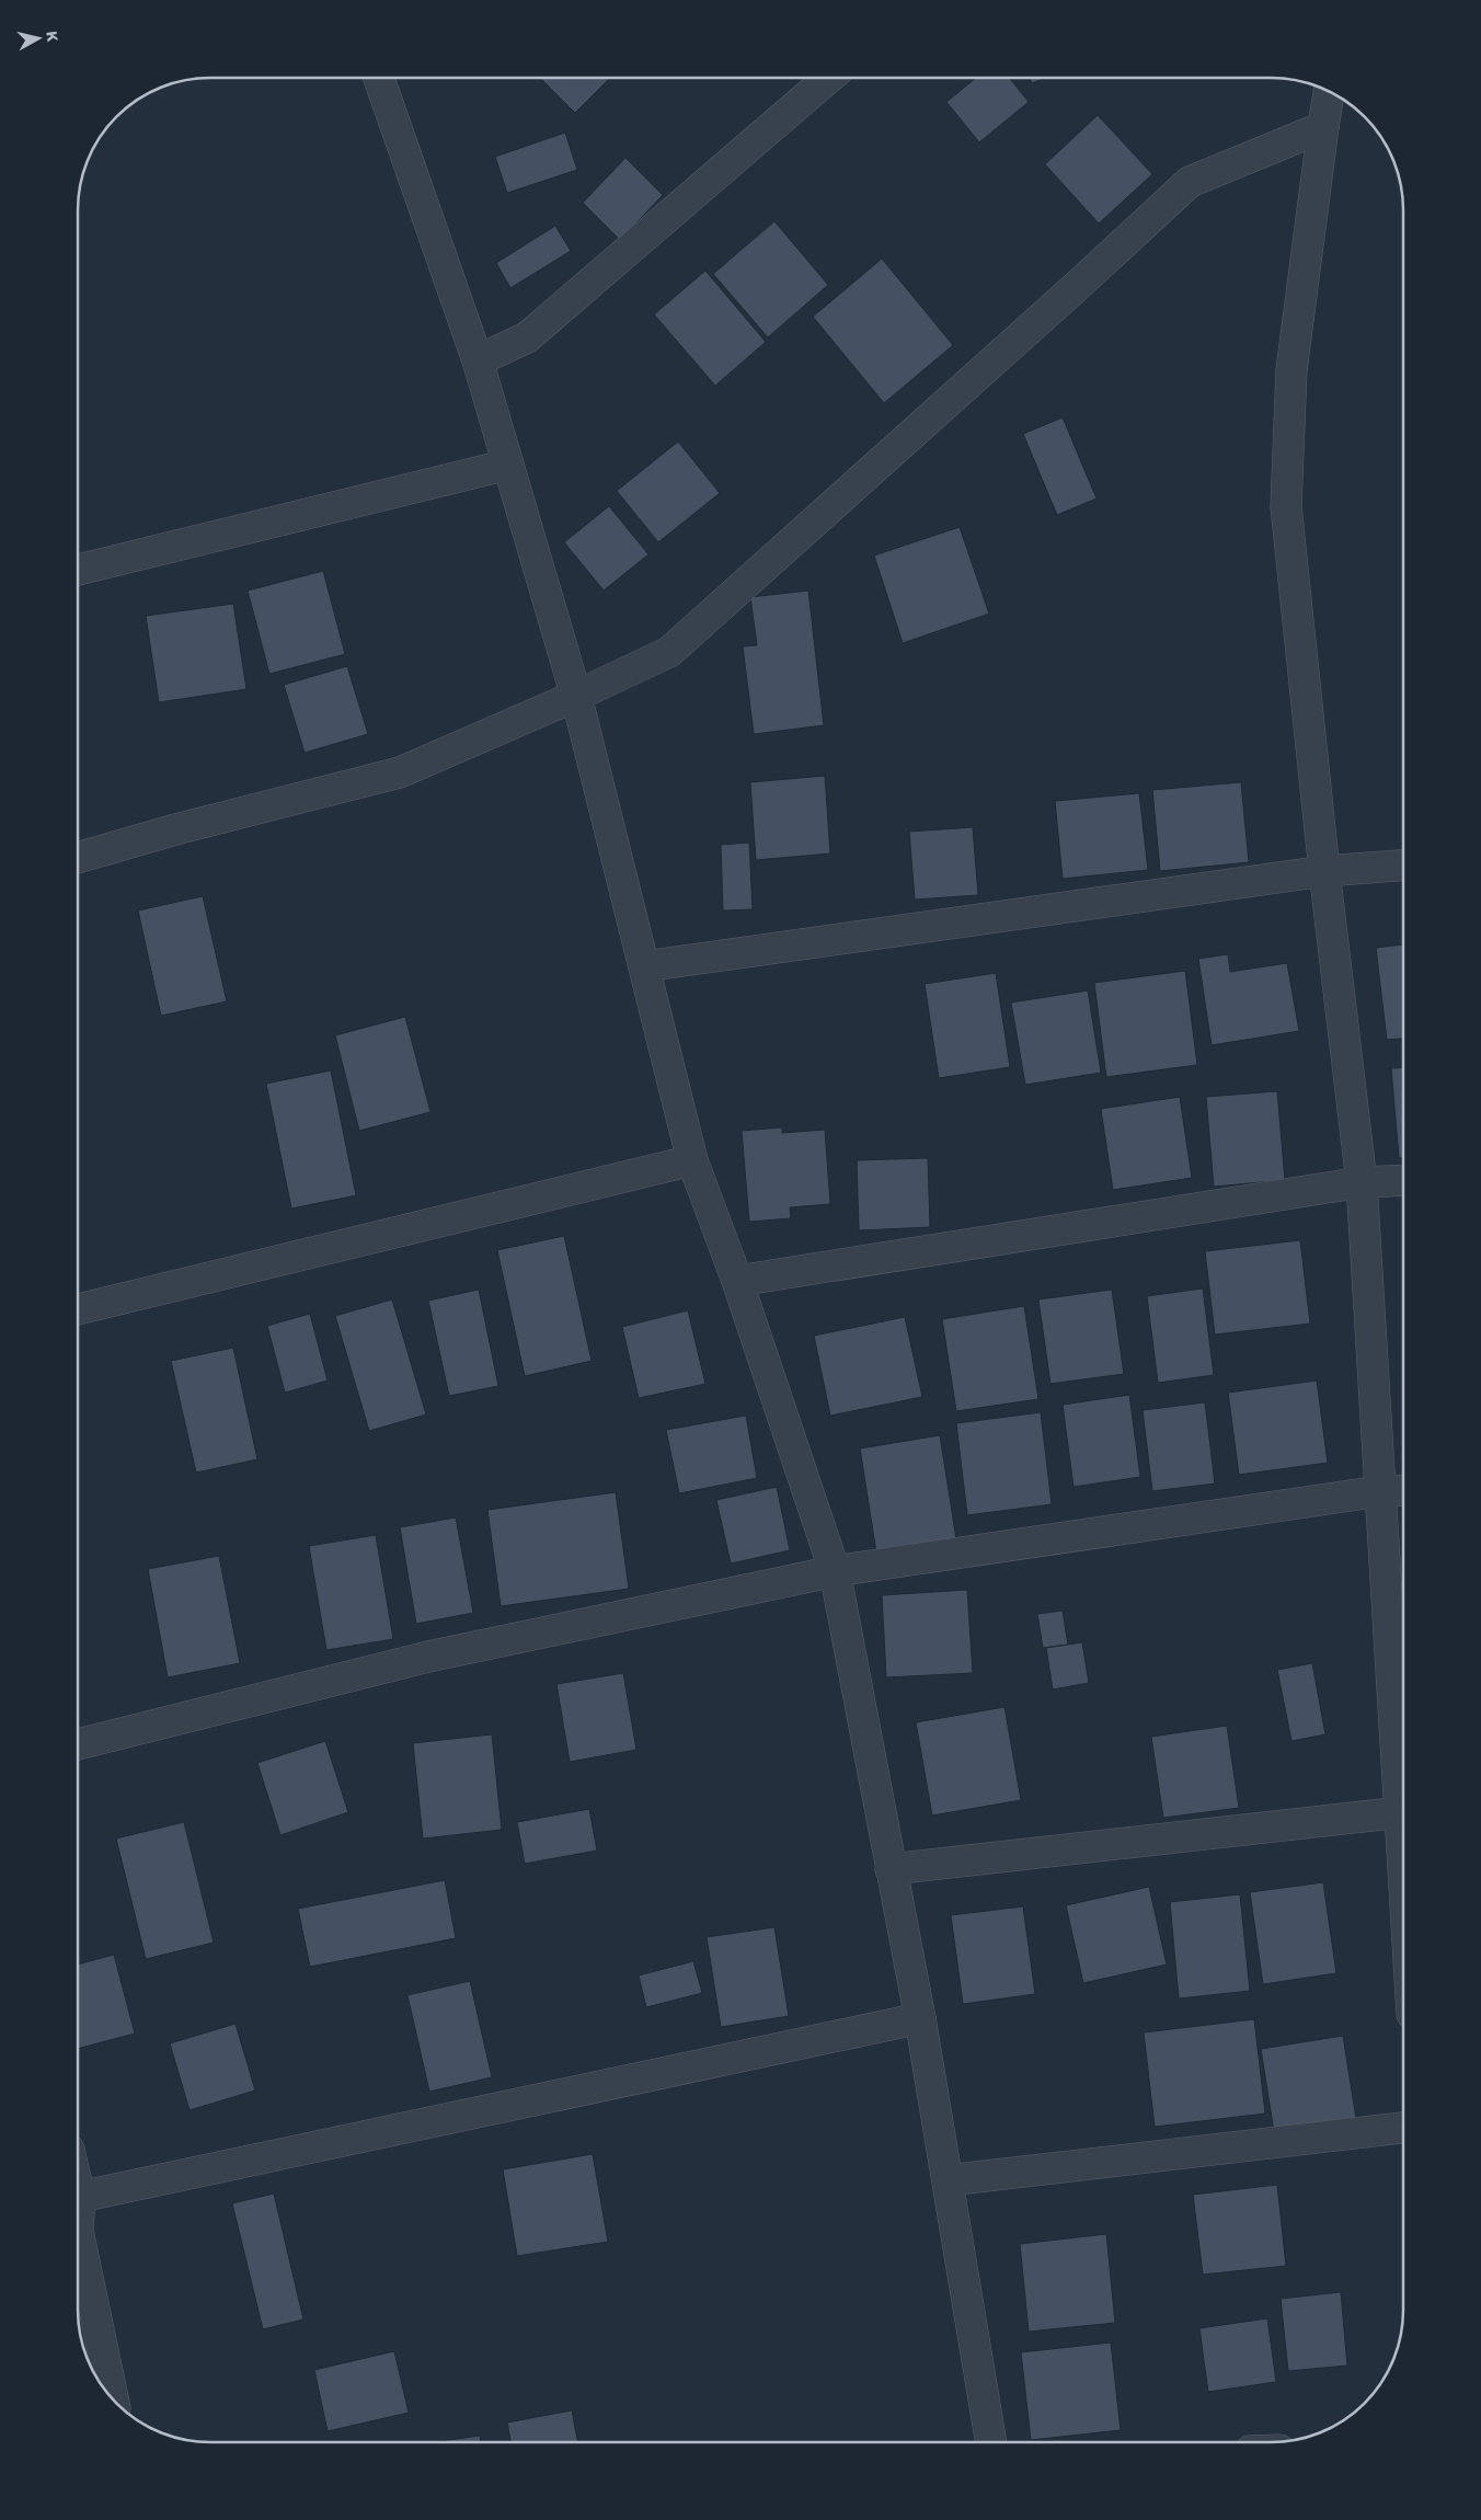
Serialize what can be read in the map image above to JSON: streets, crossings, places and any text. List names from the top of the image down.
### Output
{
  "north": "right"
}
